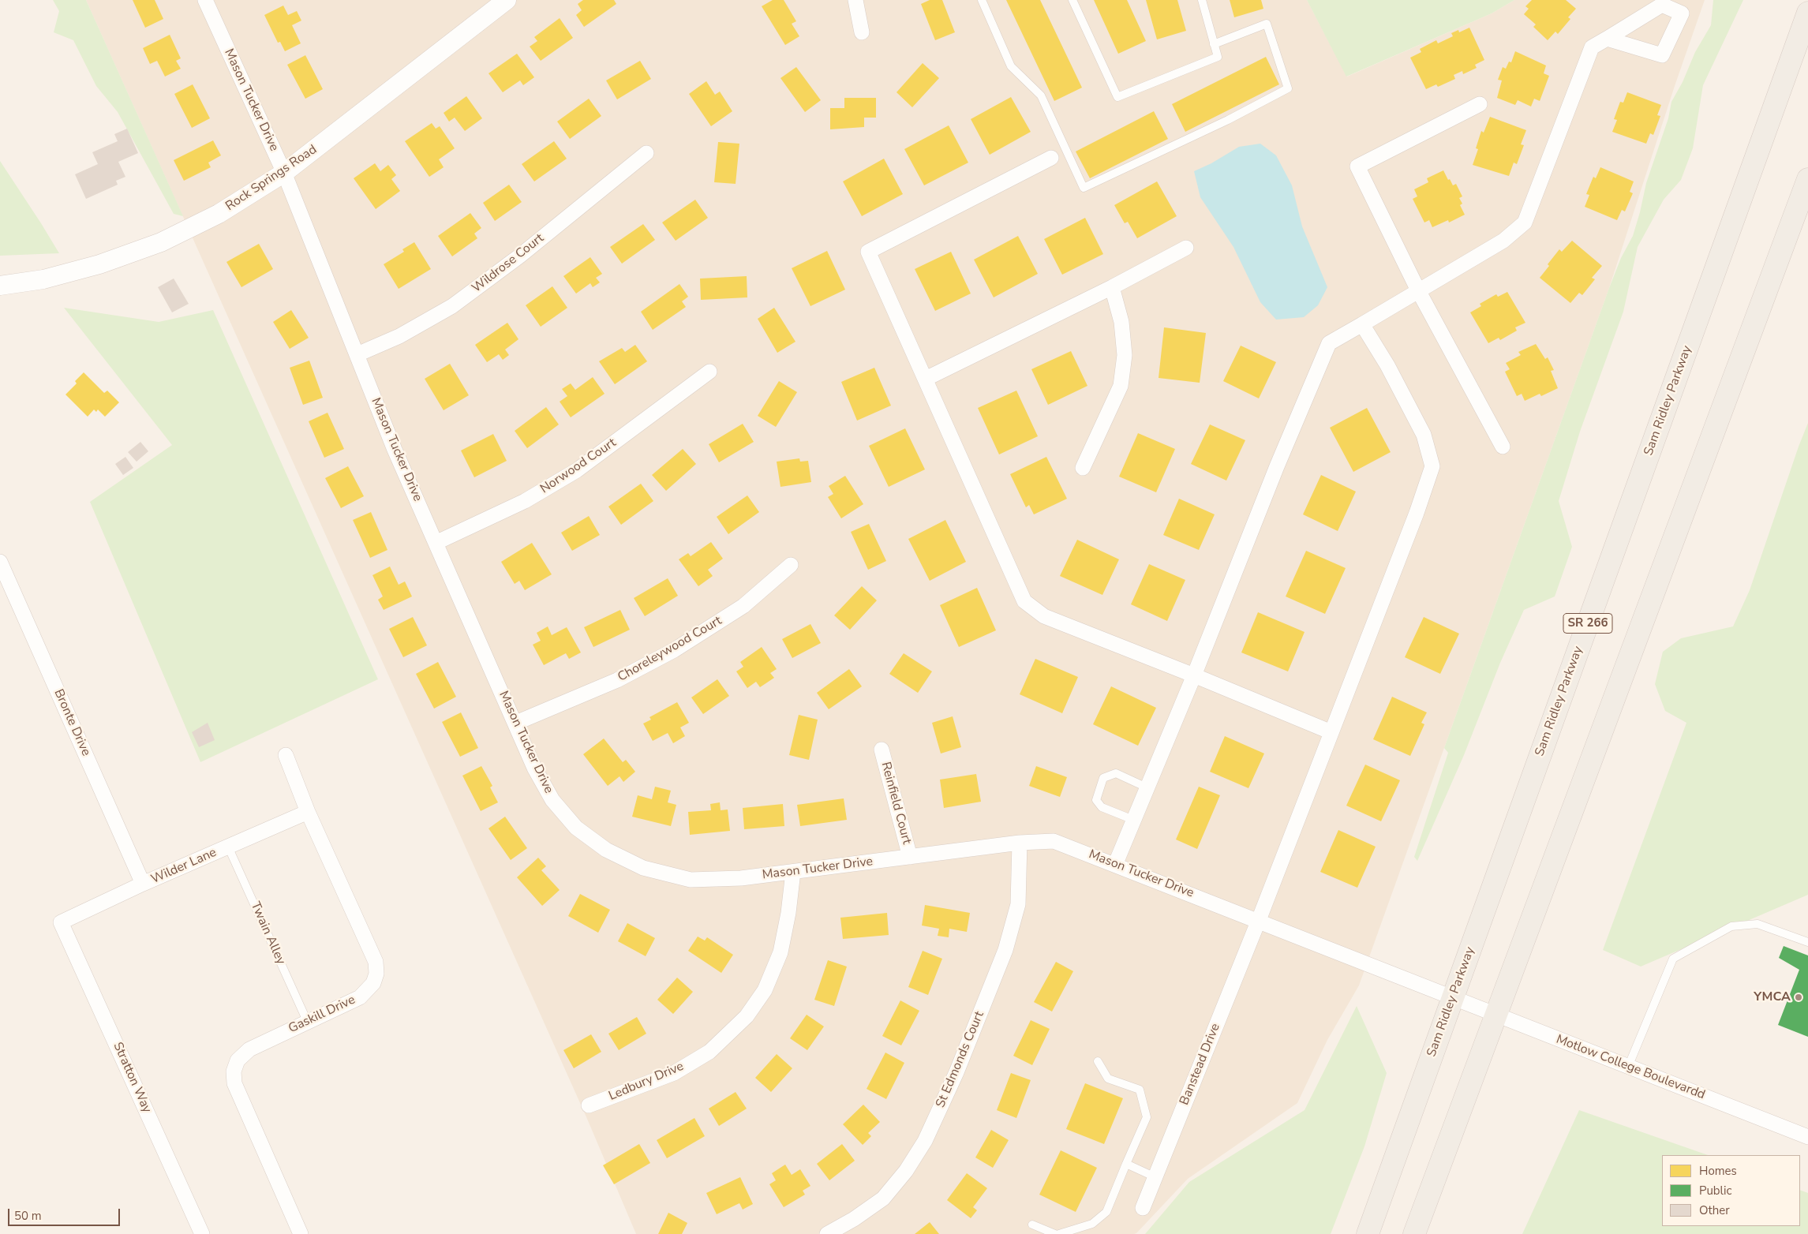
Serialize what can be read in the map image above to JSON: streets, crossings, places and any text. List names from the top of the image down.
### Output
{
  "streets": {
    "main road": ["Sam Ridley Parkway", "SR 266"],
    "street": [
      "Mason Tucker Drive",
      "Rock Springs Road",
      "Wildrose Court",
      "Norwood Court",
      "Choreleywood Court",
      "Bronte Drive",
      "Reinfield Court",
      "Wilder Lane",
      "Gaskill Drive",
      "St Edmonds Court",
      "Banstead Drive",
      "Motlow College Boulevardd",
      "Stratton Way",
      "Ledbury Drive"
    ],
    "lane": ["Twain Alley"]
  },
  "crossings": [
    ["Mason Tucker Drive", "Rock Springs Road"],
    ["Mason Tucker Drive", "Wildrose Court"],
    ["Mason Tucker Drive", "Sam Ridley Parkway"],
    ["Mason Tucker Drive", "Norwood Court"],
    ["Mason Tucker Drive", "Choreleywood Court"],
    ["Mason Tucker Drive", "Reinfield Court"],
    ["Mason Tucker Drive", "St Edmonds Court"],
    ["Mason Tucker Drive", "Banstead Drive"],
    ["Mason Tucker Drive", "Motlow College Boulevardd"],
    ["Mason Tucker Drive", "Ledbury Drive"],
    ["Sam Ridley Parkway", "Motlow College Boulevardd"],
    ["Bronte Drive", "Wilder Lane"],
    ["Wilder Lane", "Twain Alley"],
    ["Wilder Lane", "Gaskill Drive"],
    ["Wilder Lane", "Stratton Way"],
    ["Twain Alley", "Gaskill Drive"]
  ],
  "places": ["YMCA"],
  "legend": ["Homes", "Public", "Other"],
  "scale_bar": "50 m"
}
